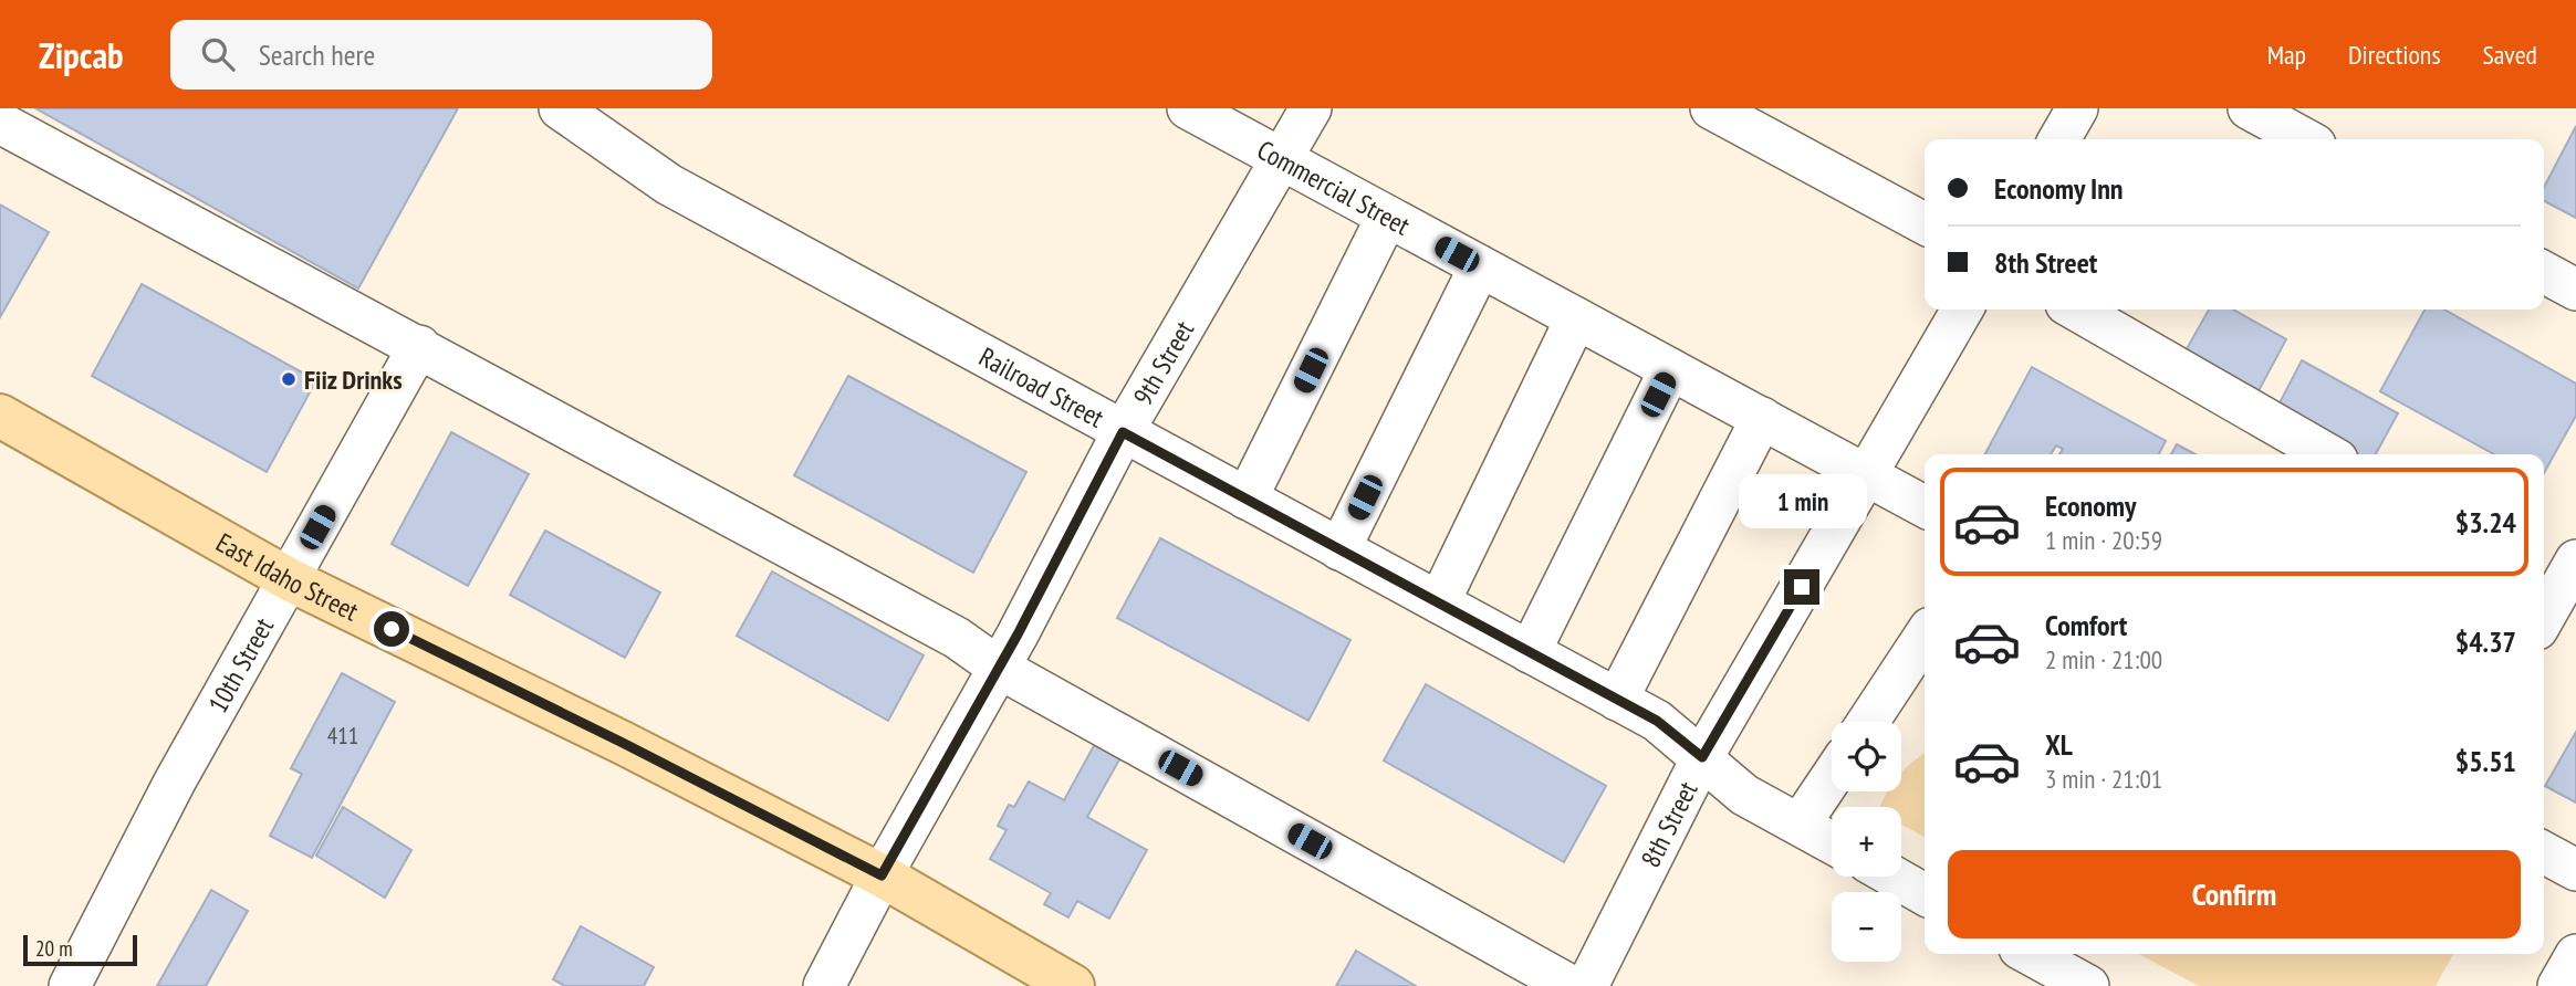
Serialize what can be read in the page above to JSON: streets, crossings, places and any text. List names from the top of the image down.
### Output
{
  "streets": {
    "main road": ["East Idaho Street"],
    "street": [
      "Commercial Street",
      "9th Street",
      "Railroad Street",
      "10th Street",
      "8th Street"
    ]
  },
  "crossings": [
    ["Commercial Street", "9th Street"],
    ["Commercial Street", "8th Street"],
    ["9th Street", "Railroad Street"],
    ["9th Street", "East Idaho Street"],
    ["Railroad Street", "8th Street"],
    ["East Idaho Street", "10th Street"]
  ],
  "places": ["Fiiz Drinks"],
  "house_numbers": ["411"],
  "scale_bar": "20 m",
  "page": {
    "header": "Zipcab",
    "search": "Search here",
    "nav": ["Map", "Directions", "Saved"],
    "banner": ["Economy Inn", "8th Street"],
    "list": [
      {
        "name": "Economy",
        "note": "1 min · 20:59",
        "value": "$3.24"
      },
      {
        "name": "Comfort",
        "note": "2 min · 21:00",
        "value": "$4.37"
      },
      {
        "name": "XL",
        "note": "3 min · 21:01",
        "value": "$5.51"
      }
    ],
    "bubble": "1 min",
    "map_buttons": ["+", "−"],
    "buttons": "Confirm",
    "scale": "20 m"
  }
}
